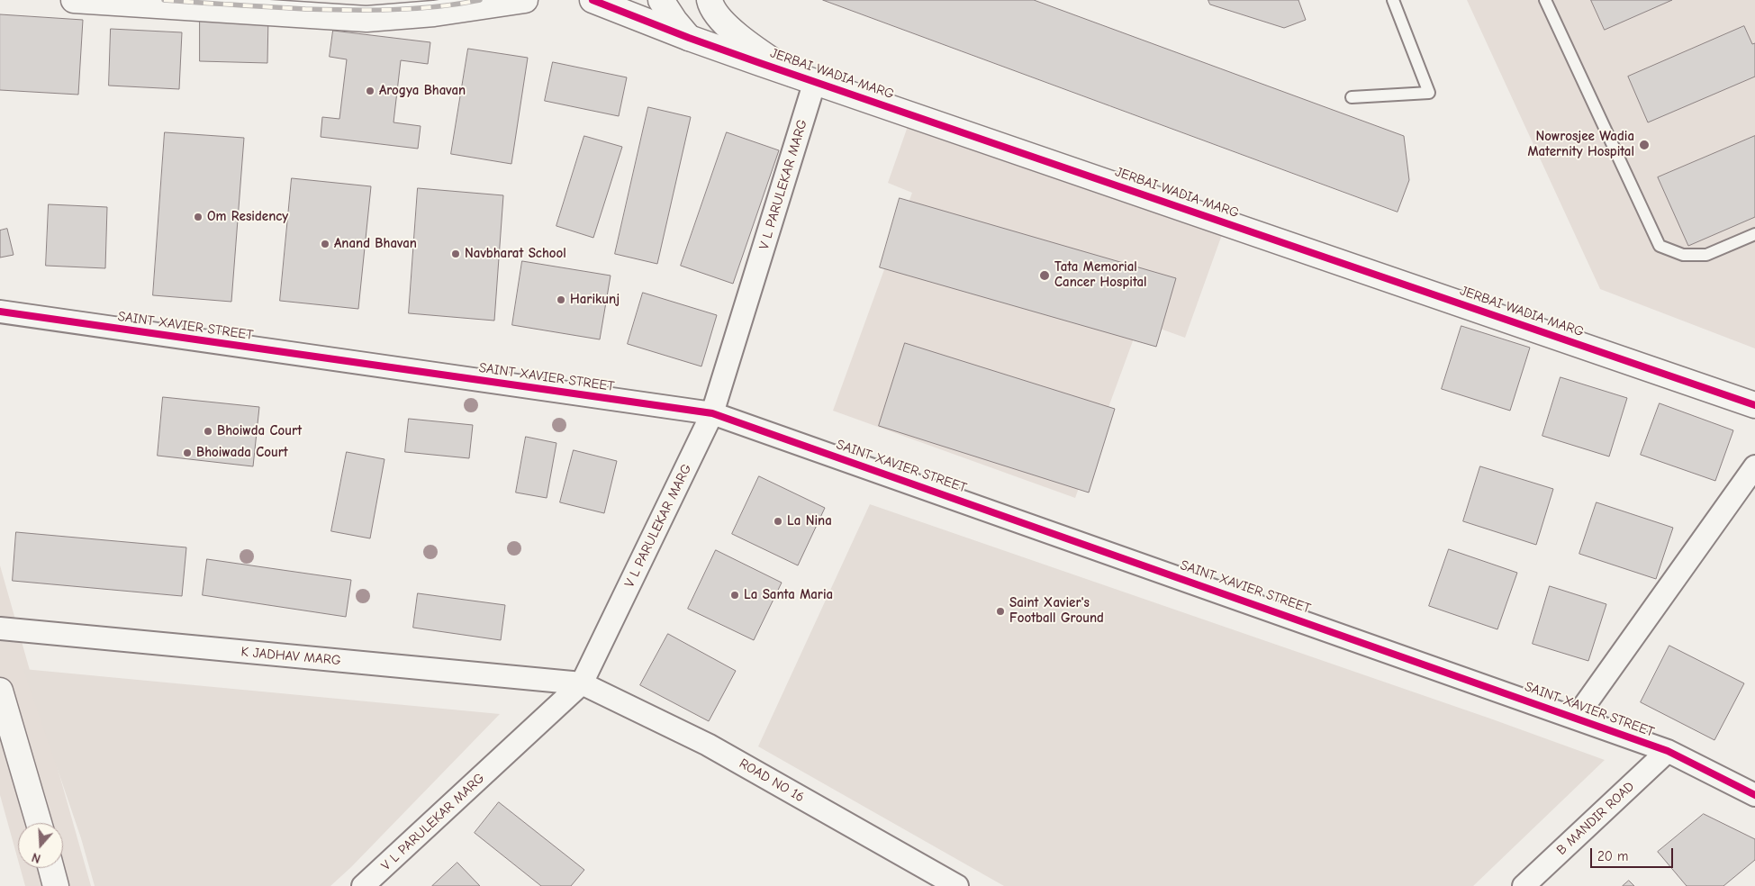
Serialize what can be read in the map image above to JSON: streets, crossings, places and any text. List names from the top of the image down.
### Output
{
  "streets": {
    "street": [
      "JERBAI WADIA MARG",
      "V L PARULEKAR MARG",
      "SAINT XAVIER STREET",
      "K JADHAV MARG",
      "ROAD NO 16",
      "B MANDIR ROAD"
    ]
  },
  "crossings": [
    ["JERBAI WADIA MARG", "V L PARULEKAR MARG"],
    ["V L PARULEKAR MARG", "SAINT XAVIER STREET"],
    ["V L PARULEKAR MARG", "K JADHAV MARG"],
    ["V L PARULEKAR MARG", "ROAD NO 16"],
    ["SAINT XAVIER STREET", "B MANDIR ROAD"],
    ["K JADHAV MARG", "ROAD NO 16"]
  ],
  "places": [
    "Arogya Bhavan",
    "Nowrosjee Wadia Maternity Hospital",
    "Om Residency",
    "Anand Bhavan",
    "Navbharat School",
    "Tata Memorial Cancer Hospital",
    "Harikunj",
    "Bhoiwda Court",
    "Bhoiwada Court",
    "La Nina",
    "La Santa Maria",
    "Saint Xavier's Football Ground"
  ],
  "scale_bar": "20 m",
  "north": "bottom"
}
